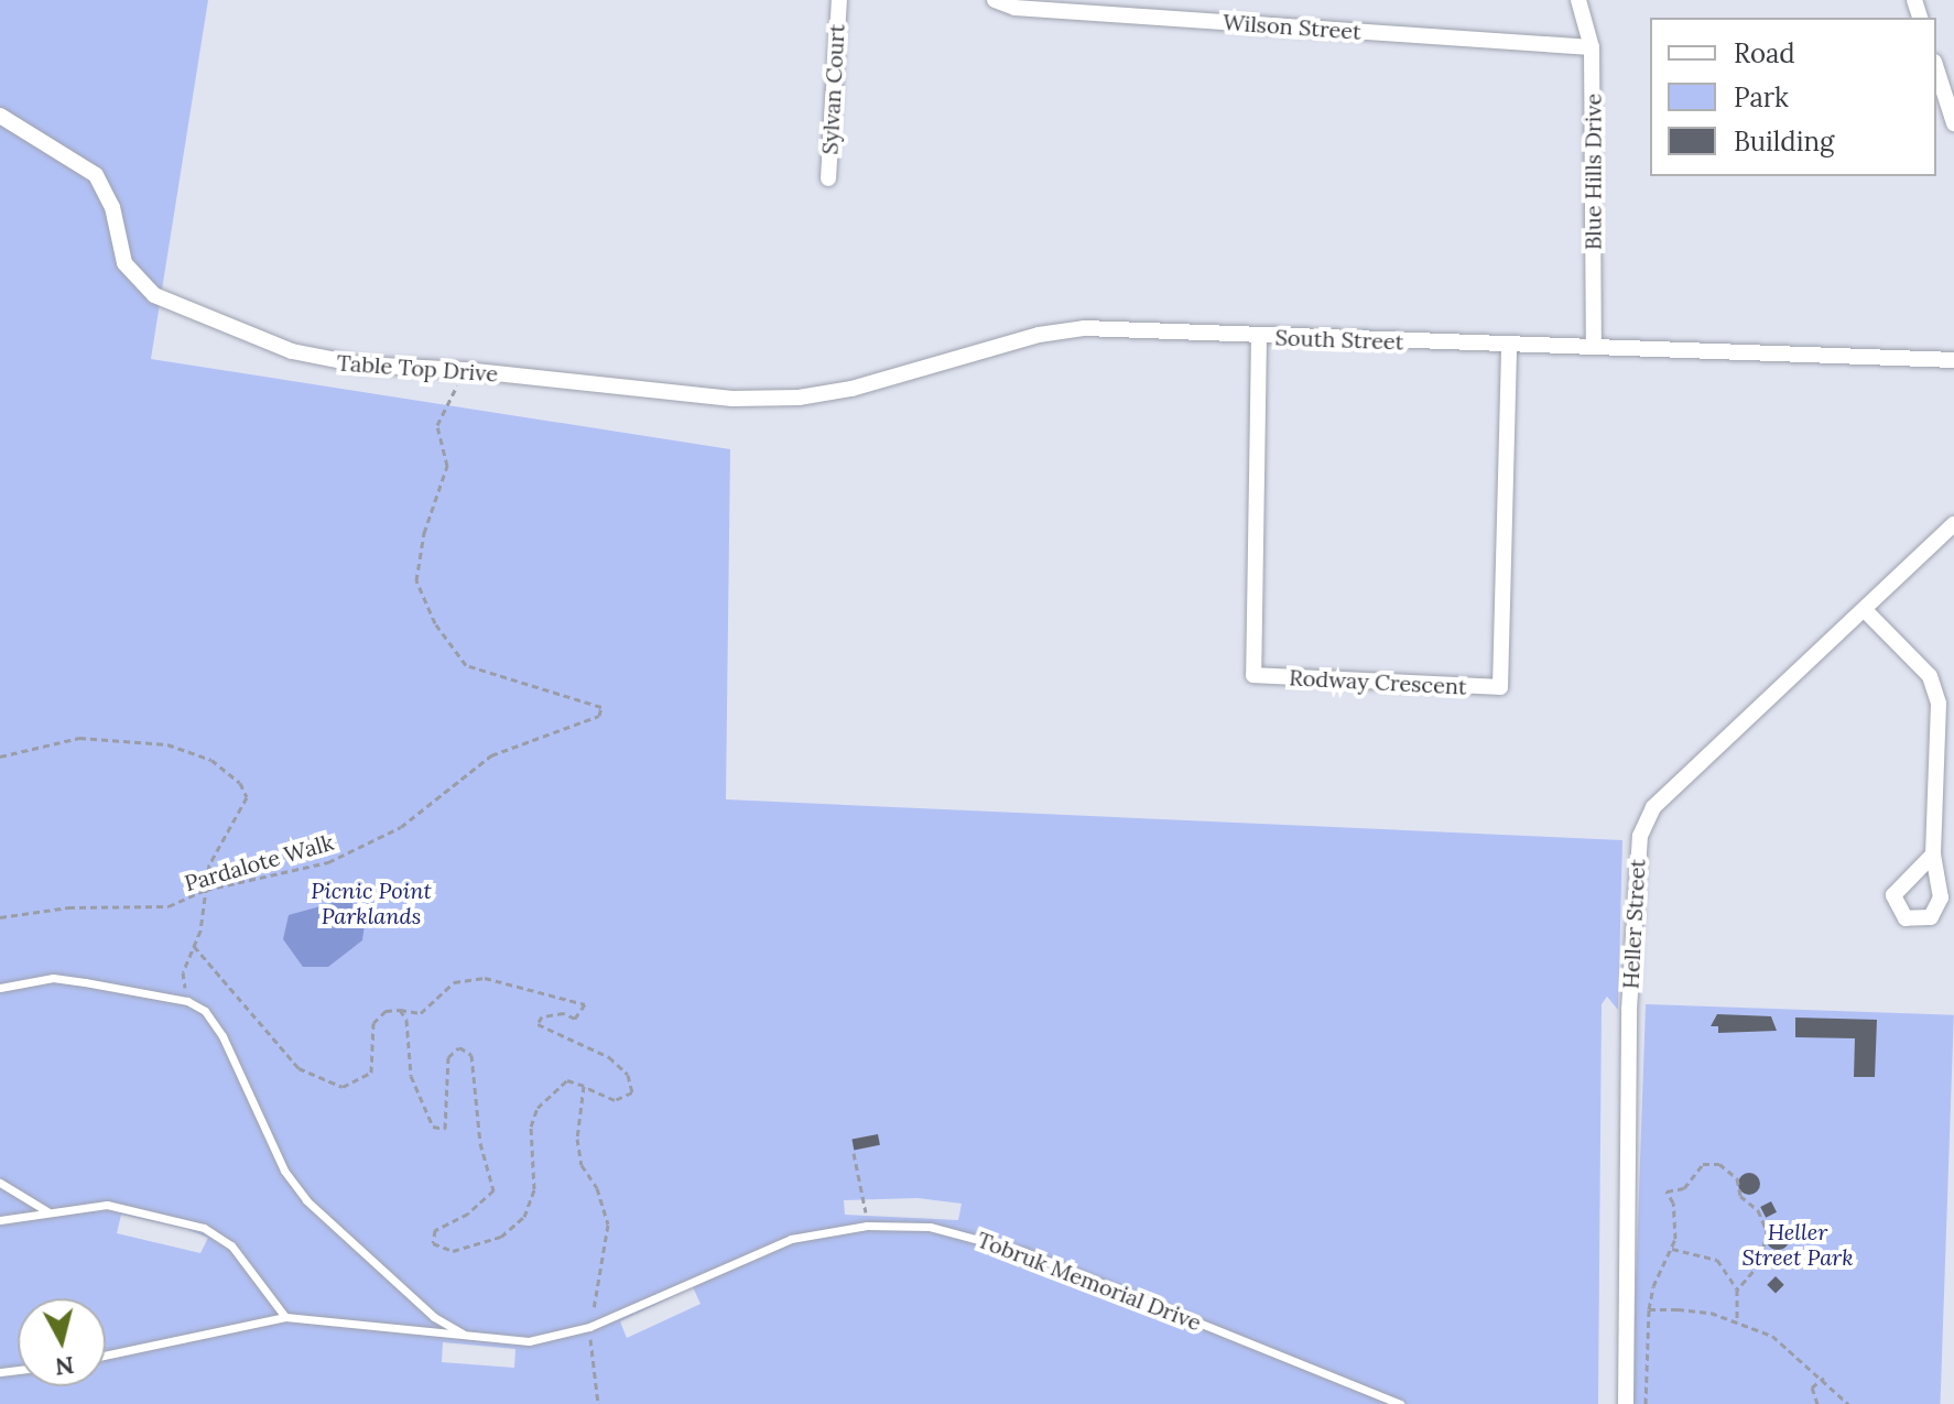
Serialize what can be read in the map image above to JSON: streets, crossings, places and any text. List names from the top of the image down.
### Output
{
  "streets": {
    "street": [
      "Wilson Street",
      "Sylvan Court",
      "Blue Hills Drive",
      "South Street",
      "Table Top Drive",
      "Rodway Crescent",
      "Heller Street"
    ],
    "lane": ["Tobruk Memorial Drive"],
    "path": ["Pardalote Walk"]
  },
  "crossings": [
    ["Wilson Street", "Blue Hills Drive"],
    ["Blue Hills Drive", "South Street"],
    ["South Street", "Table Top Drive"],
    ["South Street", "Rodway Crescent"],
    ["Table Top Drive", "Pardalote Walk"]
  ],
  "parks": ["Picnic Point Parklands", "Heller Street Park"],
  "legend": ["Road", "Park", "Building"],
  "north": "bottom"
}
